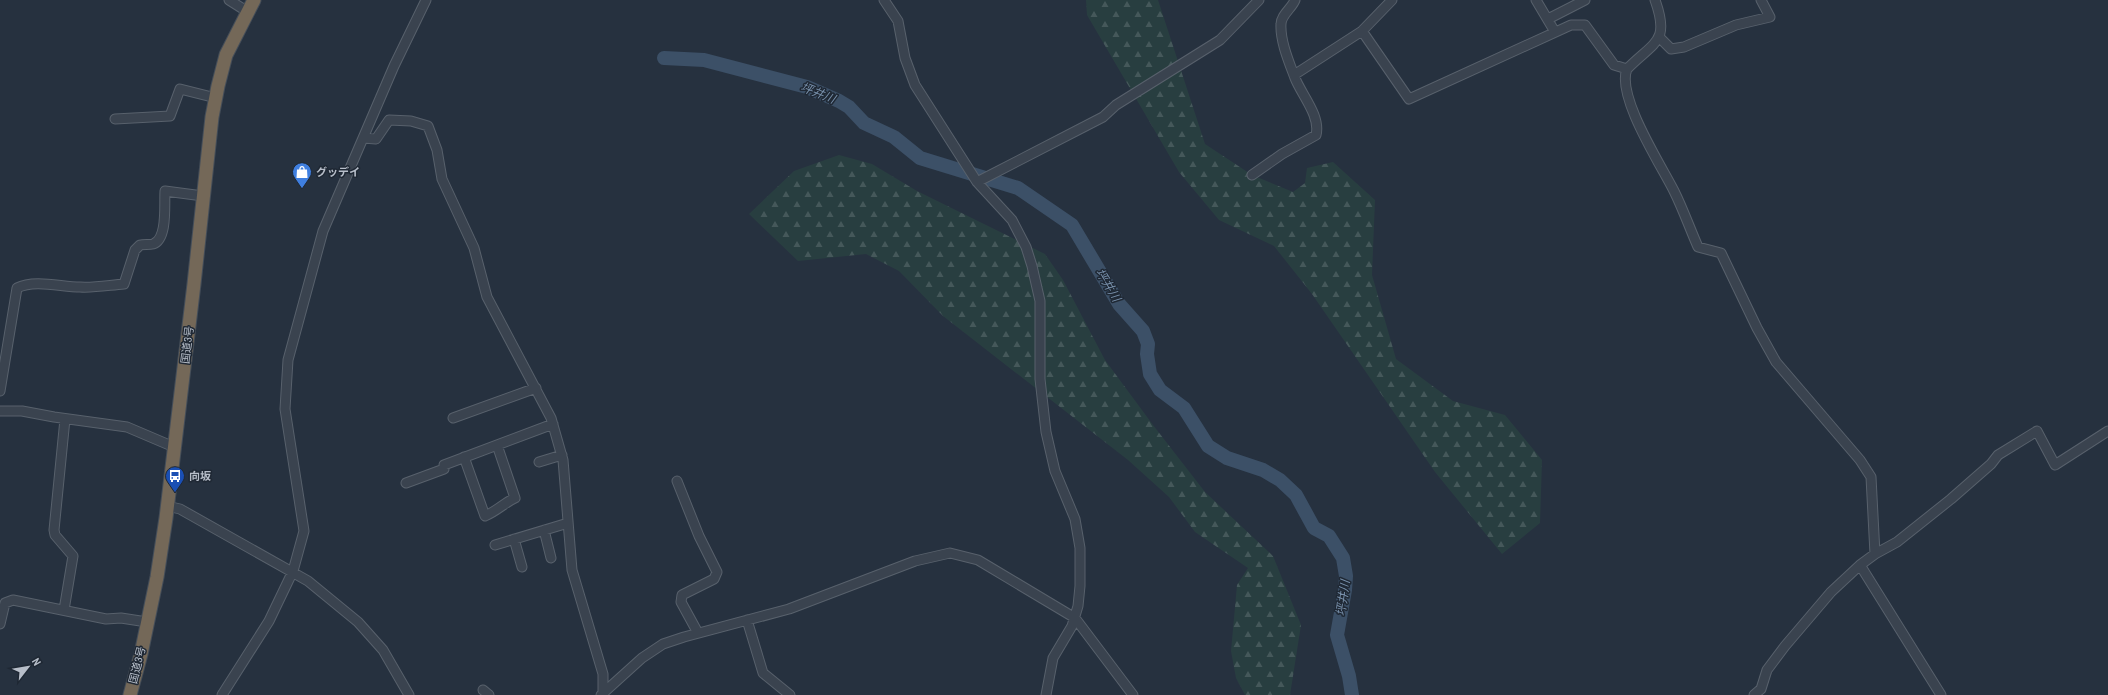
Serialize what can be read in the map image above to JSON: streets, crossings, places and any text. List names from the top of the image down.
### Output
{
  "streets": {
    "highway": ["国道3号"]
  },
  "water": ["坪井川"],
  "places": {
    "shop": ["グッデイ"],
    "bus stop": ["向坂"]
  },
  "north": "top right"
}
